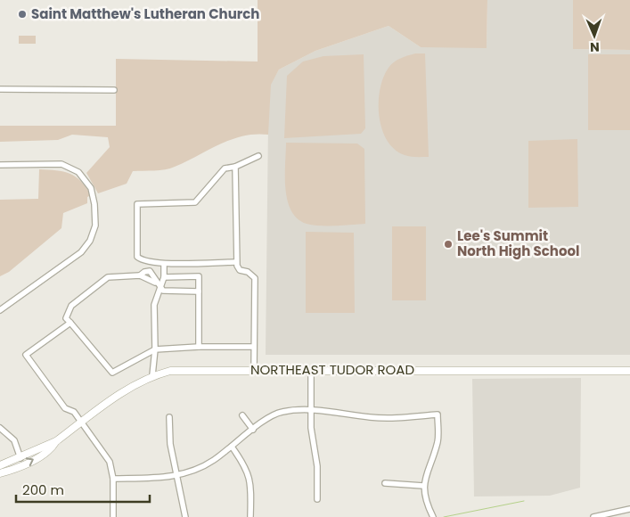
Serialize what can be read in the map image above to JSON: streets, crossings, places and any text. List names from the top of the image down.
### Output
{
  "streets": {
    "street": ["NORTHEAST TUDOR ROAD"]
  },
  "places": ["Saint Matthew's Lutheran Church", "Lee's Summit North High School"],
  "scale_bar": "200 m",
  "north": "bottom"
}
